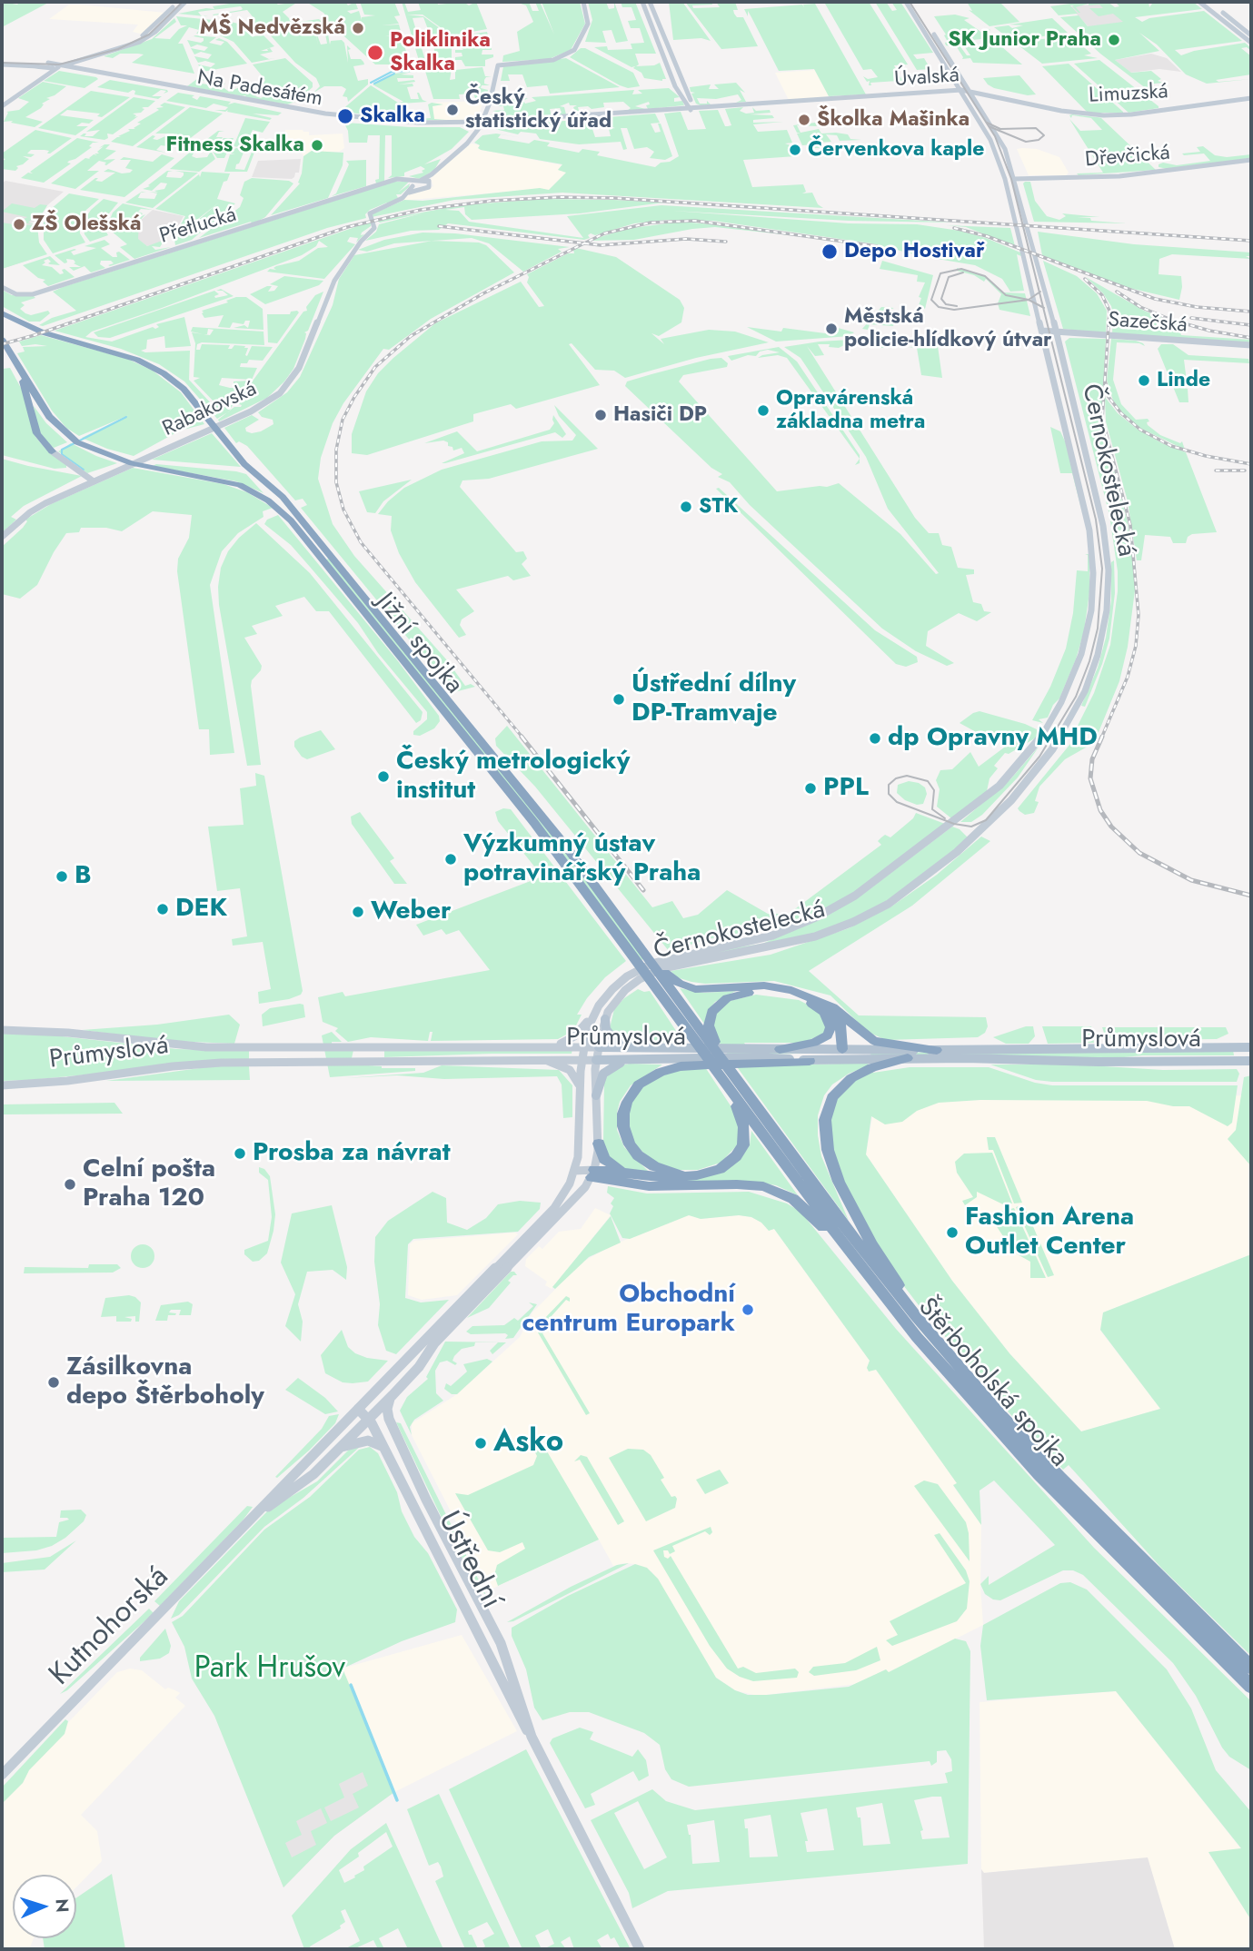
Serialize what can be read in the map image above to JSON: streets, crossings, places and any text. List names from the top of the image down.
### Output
{
  "streets": {
    "highway": ["Jižní spojka", "Štěrboholská spojka"],
    "main road": [
      "Úvalská",
      "Na Padesátém",
      "Limuzská",
      "Dřevčická",
      "Přetlucká",
      "Sazečská",
      "Rabakovská",
      "Černokostelecká",
      "Průmyslová",
      "Ústřední",
      "Kutnohorská"
    ]
  },
  "crossings": [
    ["Úvalská", "Na Padesátém"],
    ["Úvalská", "Limuzská"],
    ["Úvalská", "Černokostelecká"],
    ["Limuzská", "Černokostelecká"],
    ["Dřevčická", "Černokostelecká"],
    ["Sazečská", "Černokostelecká"],
    ["Černokostelecká", "Průmyslová"],
    ["Černokostelecká", "Ústřední"],
    ["Černokostelecká", "Kutnohorská"],
    ["Jižní spojka", "Štěrboholská spojka"],
    ["Ústřední", "Kutnohorská"]
  ],
  "parks": ["Park Hrušov"],
  "places": [
    "MŠ Nedvězská",
    "SK Junior Praha",
    "Poliklinika Skalka",
    "Český statistický úřad",
    "Skalka",
    "Školka Mašinka",
    "Fitness Skalka",
    "Červenkova kaple",
    "ZŠ Olešská",
    "Depo Hostivař",
    "Městská policie-hlídkový útvar",
    "Linde",
    "Opravárenská základna metra",
    "Hasiči DP",
    "STK",
    "Ústřední dílny DP-Tramvaje",
    "dp Opravny MHD",
    "Český metrologický institut",
    "PPL",
    "Výzkumný ústav potravinářský Praha",
    "B",
    "DEK",
    "Weber",
    "Prosba za návrat",
    "Celní pošta Praha 120",
    "Fashion Arena Outlet Center",
    "Obchodní centrum Europark",
    "Zásilkovna depo Štěrboholy",
    "Asko"
  ],
  "north": "right"
}
